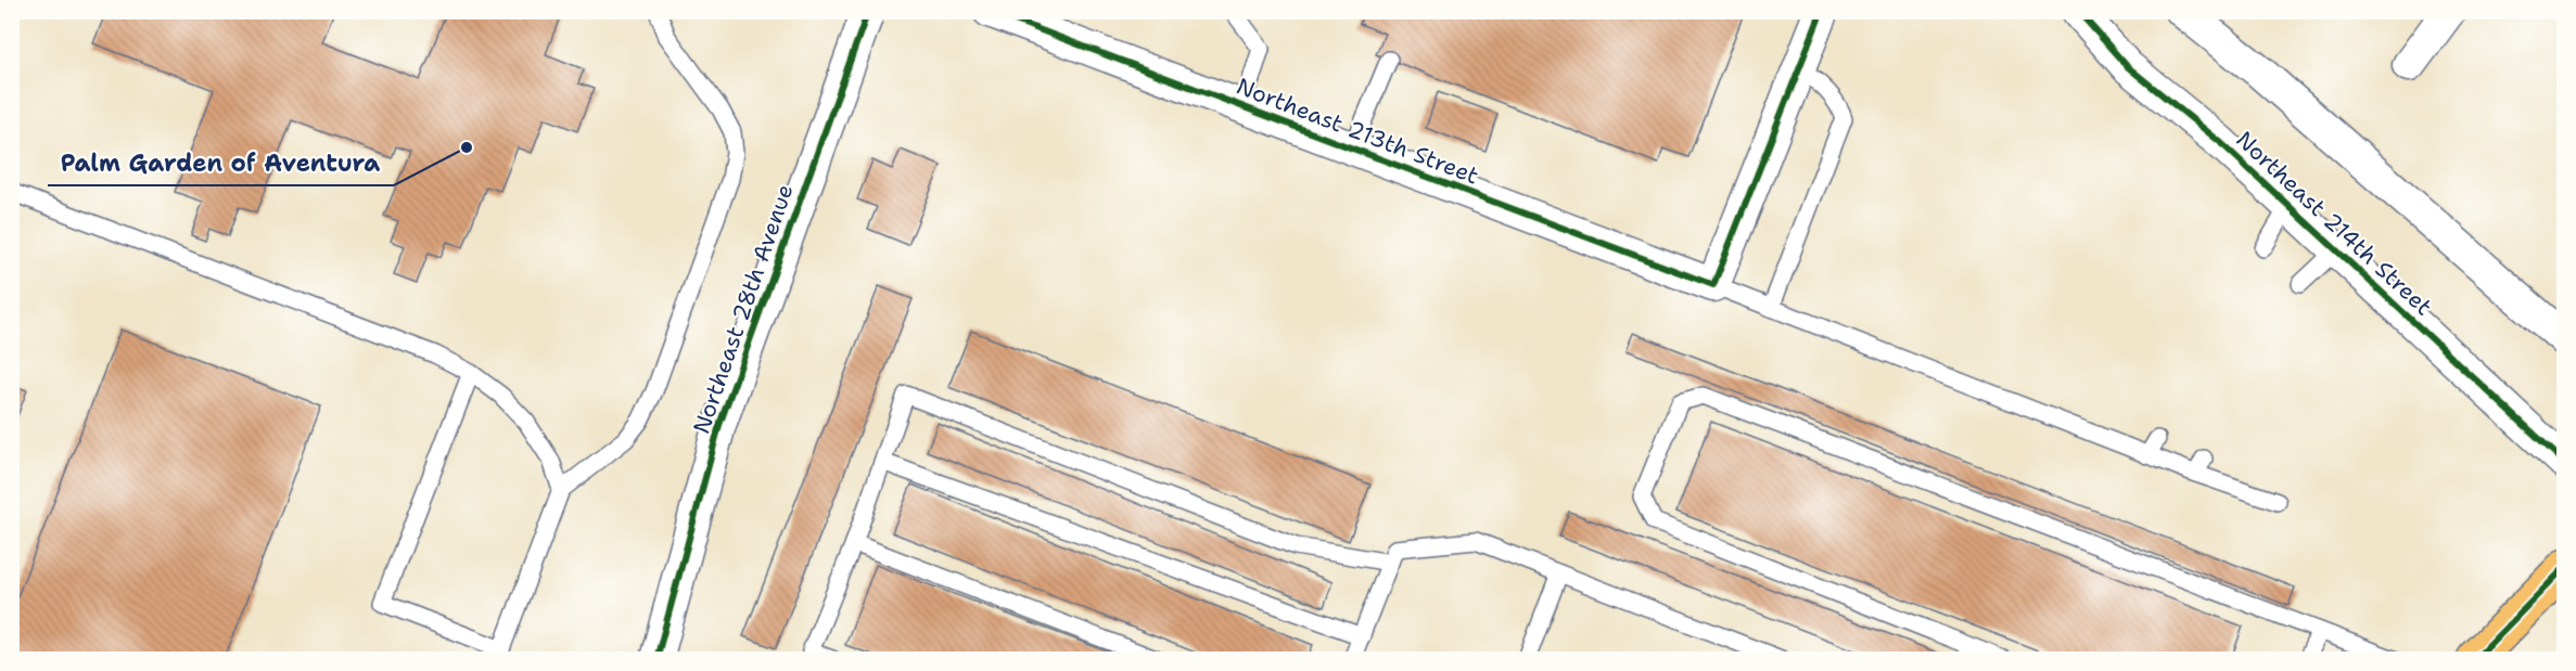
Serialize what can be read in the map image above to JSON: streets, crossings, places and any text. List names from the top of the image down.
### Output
{
  "streets": {
    "street": ["Northeast 213th Street", "Northeast 214th Street", "Northeast 28th Avenue"]
  },
  "places": ["Palm Garden of Aventura"]
}
